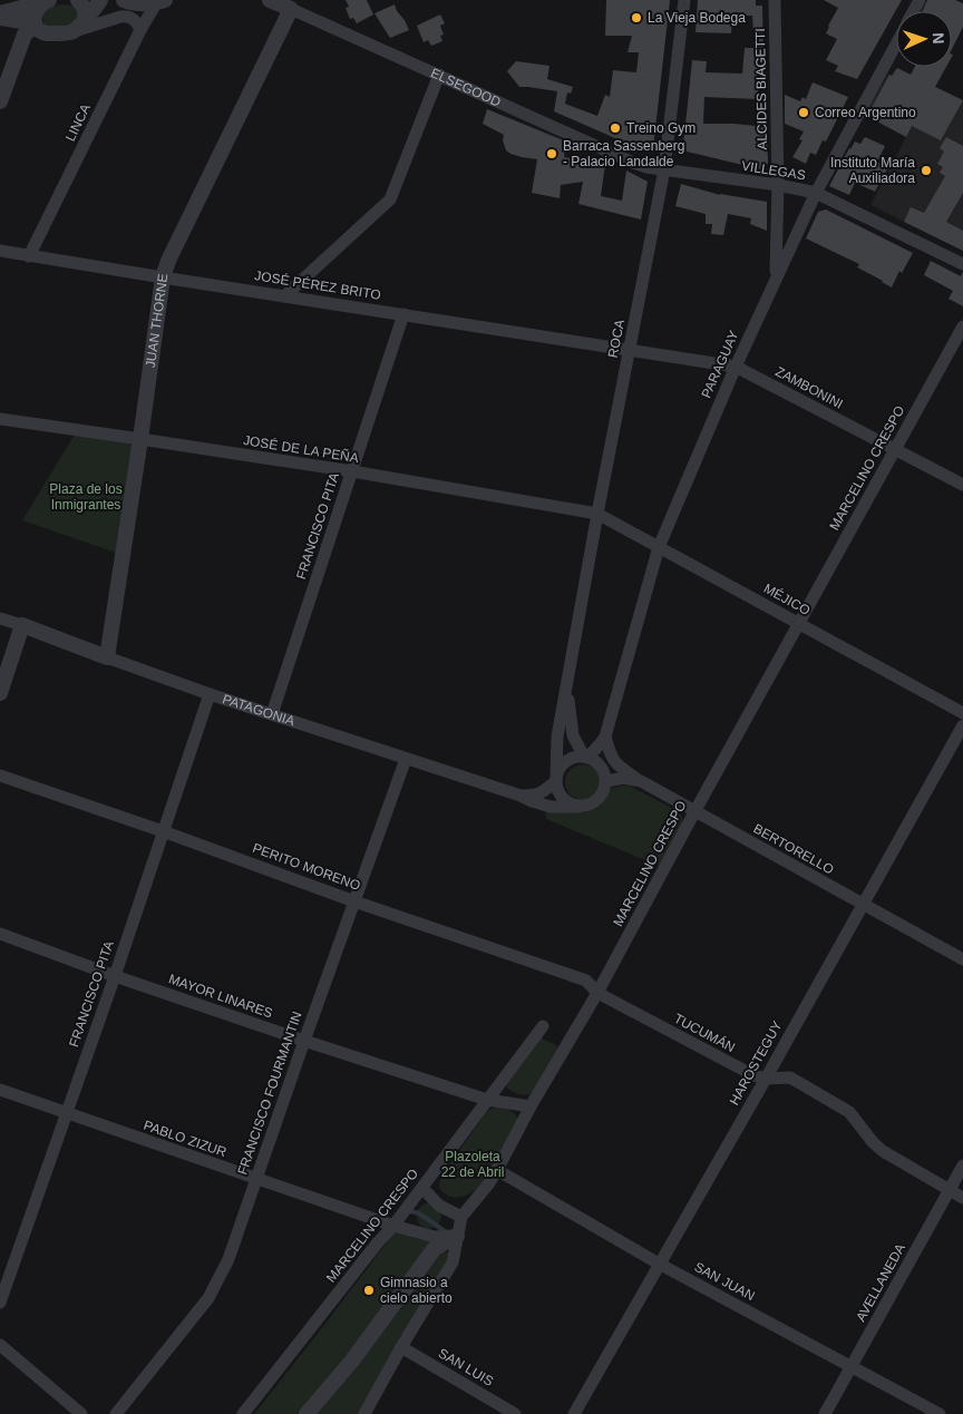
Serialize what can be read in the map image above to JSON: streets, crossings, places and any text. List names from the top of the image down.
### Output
{
  "streets": {
    "street": [
      "ELSEGOOD",
      "ALCIDES BIAGETTI",
      "LINCA",
      "VILLEGAS",
      "JOSÉ PÉREZ BRITO",
      "JUAN THORNE",
      "ROCA",
      "PARAGUAY",
      "ZAMBONINI",
      "JOSÉ DE LA PEÑA",
      "MARCELINO CRESPO",
      "FRANCISCO PITA",
      "MÉJICO",
      "PATAGONIA",
      "BERTORELLO",
      "PERITO MORENO",
      "MAYOR LINARES",
      "TUCUMÁN",
      "HAROSTEGUY",
      "FRANCISCO FOURMANTIN",
      "PABLO ZIZUR",
      "SAN JUAN",
      "AVELLANEDA",
      "SAN LUIS"
    ]
  },
  "crossings": [
    ["ELSEGOOD", "VILLEGAS"],
    ["ELSEGOOD", "JUAN THORNE"],
    ["ELSEGOOD", "ROCA"],
    ["ALCIDES BIAGETTI", "VILLEGAS"],
    ["ALCIDES BIAGETTI", "PARAGUAY"],
    ["LINCA", "JOSÉ PÉREZ BRITO"],
    ["VILLEGAS", "ROCA"],
    ["VILLEGAS", "PARAGUAY"],
    ["JOSÉ PÉREZ BRITO", "JUAN THORNE"],
    ["JOSÉ PÉREZ BRITO", "ROCA"],
    ["JOSÉ PÉREZ BRITO", "ZAMBONINI"],
    ["JOSÉ PÉREZ BRITO", "FRANCISCO PITA"],
    ["JUAN THORNE", "JOSÉ DE LA PEÑA"],
    ["JUAN THORNE", "PATAGONIA"],
    ["ROCA", "ZAMBONINI"],
    ["ROCA", "JOSÉ DE LA PEÑA"],
    ["ROCA", "MÉJICO"],
    ["PARAGUAY", "ZAMBONINI"],
    ["PARAGUAY", "MÉJICO"],
    ["PARAGUAY", "PATAGONIA"],
    ["PARAGUAY", "BERTORELLO"],
    ["ZAMBONINI", "MARCELINO CRESPO"],
    ["JOSÉ DE LA PEÑA", "FRANCISCO PITA"],
    ["JOSÉ DE LA PEÑA", "MÉJICO"],
    ["MARCELINO CRESPO", "MÉJICO"],
    ["MARCELINO CRESPO", "BERTORELLO"],
    ["MARCELINO CRESPO", "PERITO MORENO"],
    ["MARCELINO CRESPO", "MAYOR LINARES"],
    ["MARCELINO CRESPO", "TUCUMÁN"],
    ["MARCELINO CRESPO", "PABLO ZIZUR"],
    ["MARCELINO CRESPO", "SAN JUAN"],
    ["MARCELINO CRESPO", "SAN LUIS"],
    ["FRANCISCO PITA", "PATAGONIA"],
    ["FRANCISCO PITA", "PERITO MORENO"],
    ["FRANCISCO PITA", "MAYOR LINARES"],
    ["FRANCISCO PITA", "PABLO ZIZUR"],
    ["PATAGONIA", "BERTORELLO"],
    ["PATAGONIA", "FRANCISCO FOURMANTIN"],
    ["BERTORELLO", "HAROSTEGUY"],
    ["PERITO MORENO", "TUCUMÁN"],
    ["PERITO MORENO", "FRANCISCO FOURMANTIN"],
    ["MAYOR LINARES", "FRANCISCO FOURMANTIN"],
    ["TUCUMÁN", "HAROSTEGUY"],
    ["TUCUMÁN", "AVELLANEDA"],
    ["HAROSTEGUY", "SAN JUAN"],
    ["FRANCISCO FOURMANTIN", "PABLO ZIZUR"],
    ["SAN JUAN", "AVELLANEDA"]
  ],
  "parks": ["Plaza de los Inmigrantes", "Plazoleta 22 de Abril"],
  "places": [
    "La Vieja Bodega",
    "Correo Argentino",
    "Treino Gym",
    "Barraca Sassenberg - Palacio Landalde",
    "Instituto María Auxiliadora",
    "Gimnasio a cielo abierto"
  ],
  "north": "right"
}
